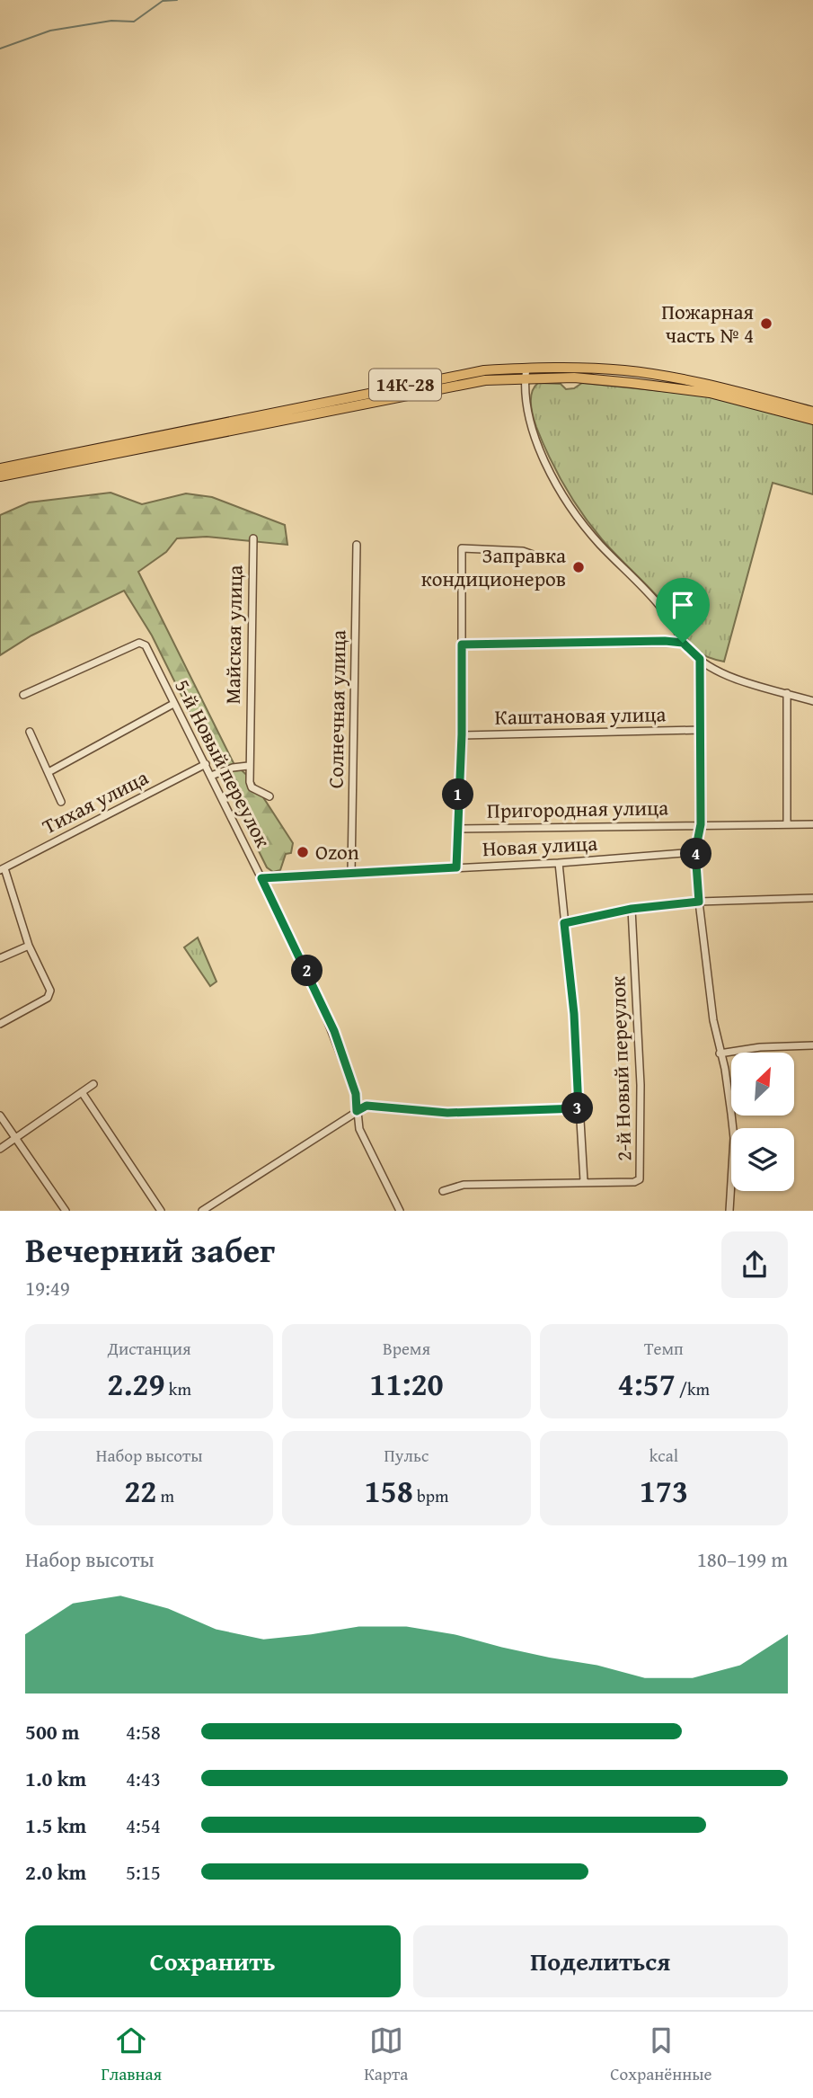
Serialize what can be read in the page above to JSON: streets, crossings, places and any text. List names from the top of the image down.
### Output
{
  "streets": {
    "main road": ["14К-28"],
    "street": [
      "Майская улица",
      "Солнечная улица",
      "Каштановая улица",
      "5-й Новый переулок",
      "Тихая улица",
      "Пригородная улица",
      "Новая улица",
      "2-й Новый переулок"
    ]
  },
  "crossings": [
    ["Солнечная улица", "Новая улица"],
    ["5-й Новый переулок", "Тихая улица"],
    ["5-й Новый переулок", "Новая улица"]
  ],
  "places": ["Пожарная часть № 4", "Заправка кондиционеров", "Ozon"],
  "north": "top right",
  "page": {
    "pins": [
      "1",
      "4",
      "2",
      "3"
    ],
    "heading": ["Вечерний забег", "19:49"],
    "stats": [
      ["Дистанция", "2.29 km"],
      ["Время", "11:20"],
      ["Темп", "4:57 /km"],
      ["Набор высоты", "22 m"],
      ["Пульс", "158 bpm"],
      ["kcal", "173"]
    ],
    "chart": ["Набор высоты", "180–199 m"],
    "list": [
      {
        "name": "500 m",
        "note": "4:58"
      },
      {
        "name": "1.0 km",
        "note": "4:43"
      },
      {
        "name": "1.5 km",
        "note": "4:54"
      },
      {
        "name": "2.0 km",
        "note": "5:15"
      }
    ],
    "buttons": ["Сохранить", "Поделиться"],
    "tabs": ["Главная", "Карта", "Сохранённые"]
  }
}
